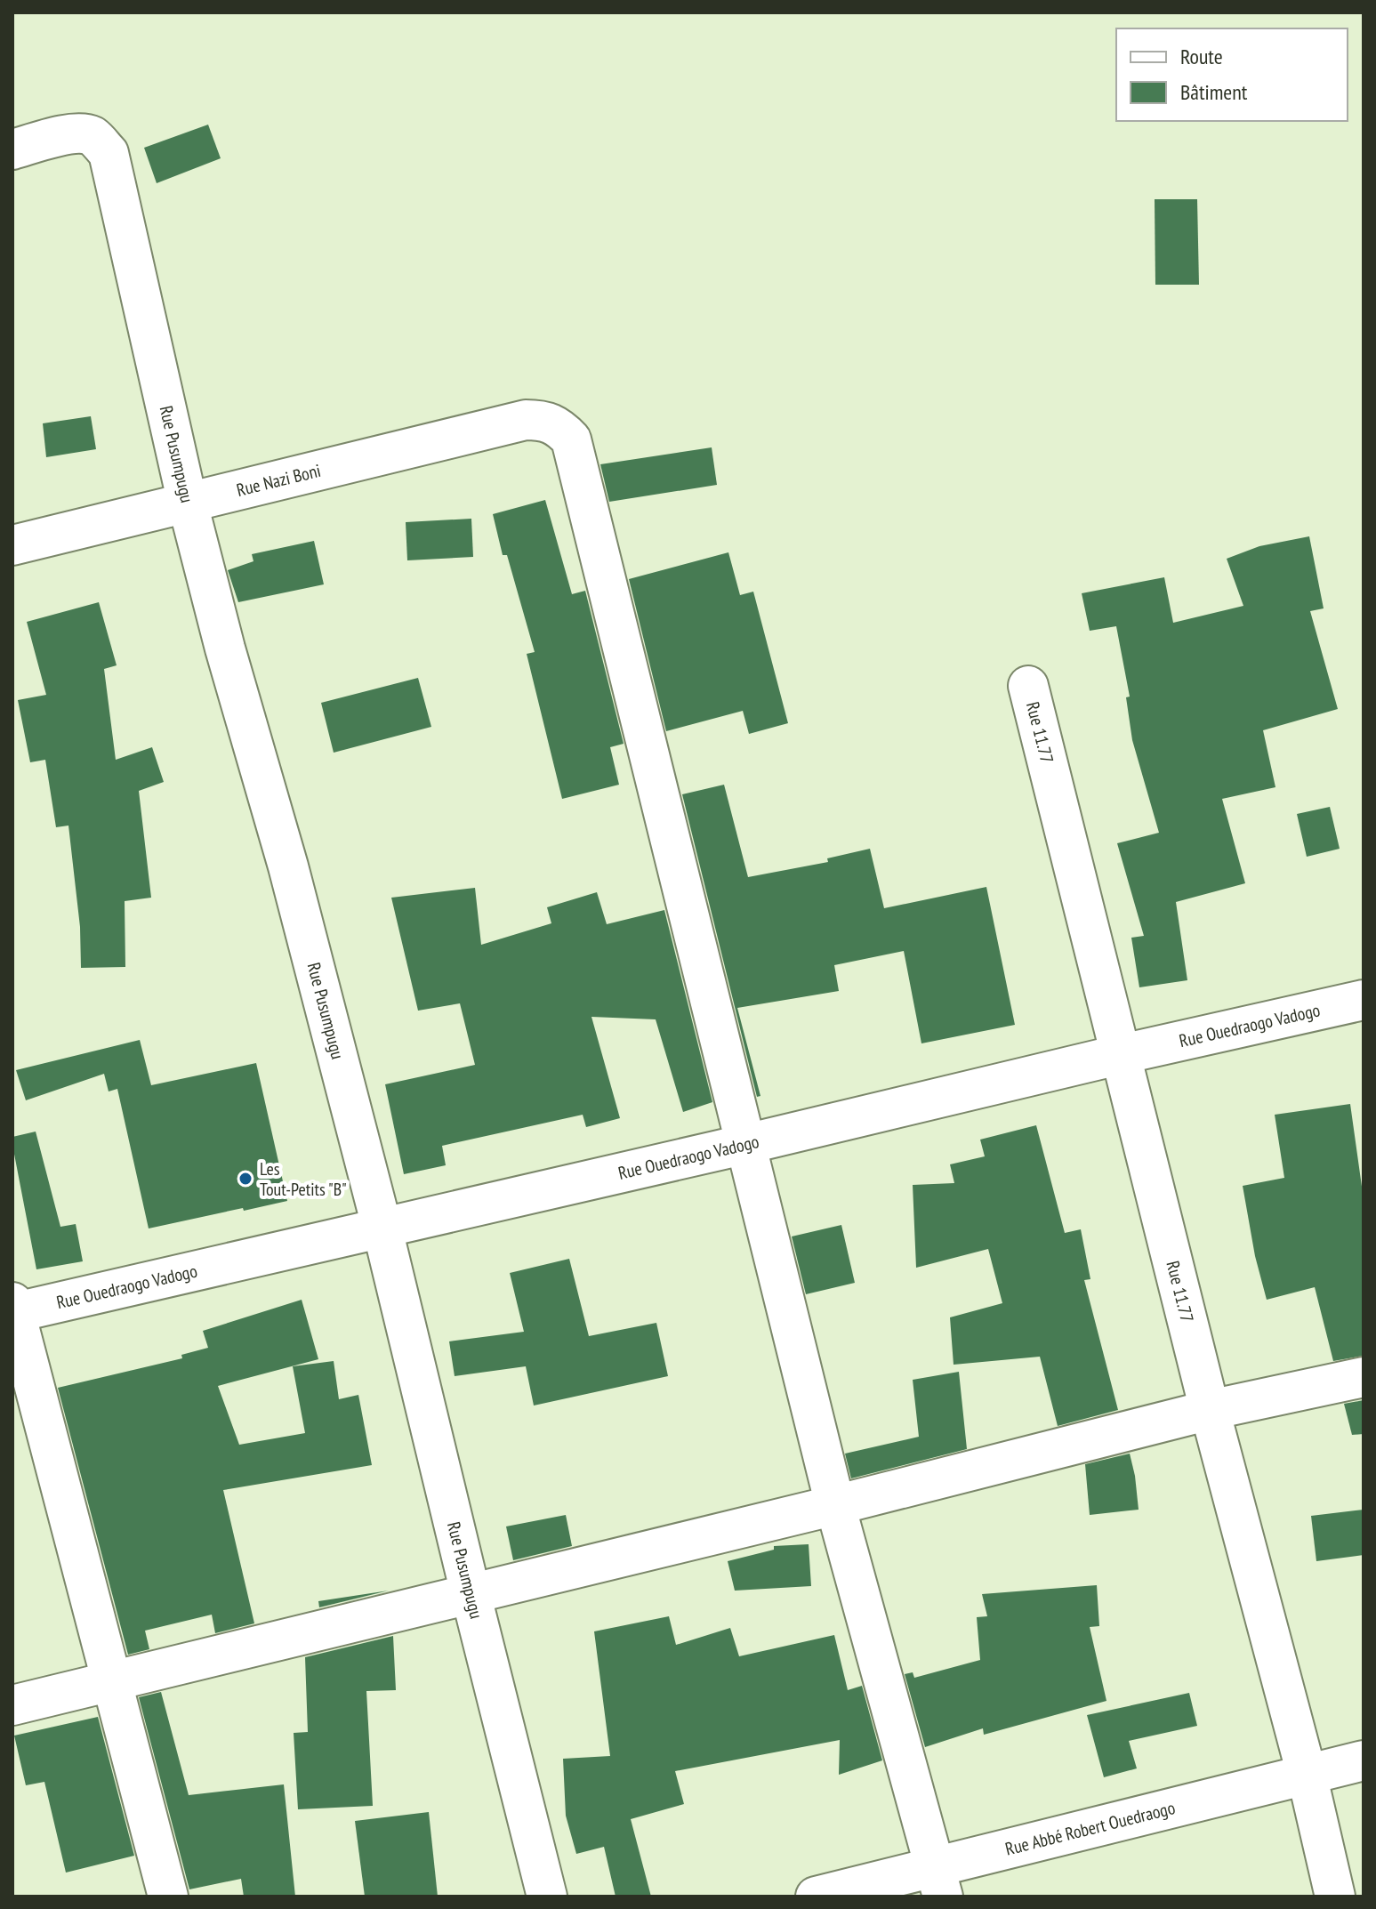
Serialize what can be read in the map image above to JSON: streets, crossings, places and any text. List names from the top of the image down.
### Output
{
  "streets": {
    "street": [
      "Rue Pusumpugu",
      "Rue Nazi Boni",
      "Rue 11.77",
      "Rue Ouedraogo Vadogo",
      "Rue Abbé Robert Ouedraogo"
    ]
  },
  "crossings": [
    ["Rue Pusumpugu", "Rue Nazi Boni"],
    ["Rue Pusumpugu", "Rue Ouedraogo Vadogo"],
    ["Rue Nazi Boni", "Rue Ouedraogo Vadogo"],
    ["Rue 11.77", "Rue Ouedraogo Vadogo"],
    ["Rue 11.77", "Rue Abbé Robert Ouedraogo"]
  ],
  "places": ["Les Tout-Petits \"B\""],
  "legend": ["Route", "Bâtiment"]
}
